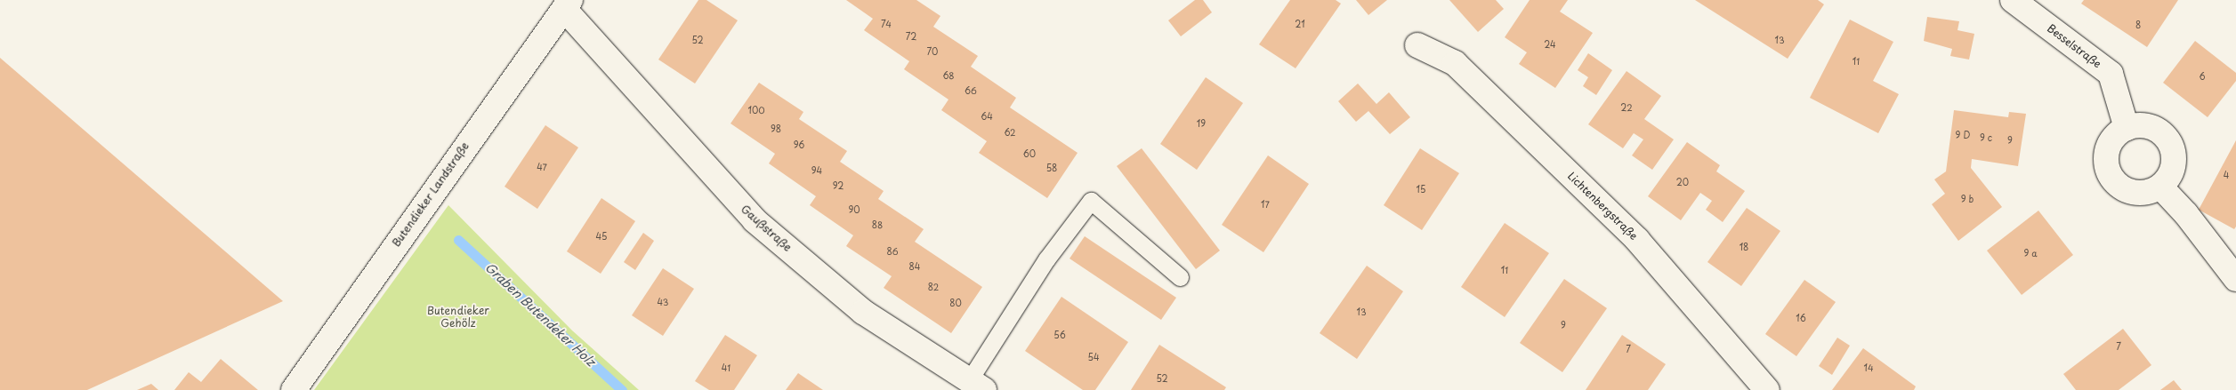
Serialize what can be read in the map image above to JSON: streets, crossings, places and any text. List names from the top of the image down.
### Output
{
  "streets": {
    "street": [
      "Besselstraße",
      "Butendieker Landstraße",
      "Lichtenbergstraße",
      "Gaußstraße"
    ]
  },
  "crossings": [
    ["Butendieker Landstraße", "Gaußstraße"]
  ],
  "water": ["Graben Butendeker Holz"],
  "parks": ["Butendieker Gehölz"],
  "house_numbers": [
    "74",
    "21",
    "8",
    "72",
    "52",
    "13",
    "24",
    "70",
    "11",
    "68",
    "6",
    "66",
    "22",
    "100",
    "64",
    "19",
    "98",
    "62",
    "9 D",
    "9 c",
    "9",
    "96",
    "60",
    "47",
    "58",
    "94",
    "4",
    "20",
    "92",
    "15",
    "9 b",
    "17",
    "90",
    "88",
    "45",
    "18",
    "86",
    "9 a",
    "84",
    "11",
    "82",
    "43",
    "80",
    "13",
    "16",
    "9",
    "56",
    "7",
    "7",
    "54",
    "41",
    "14",
    "52"
  ]
}
